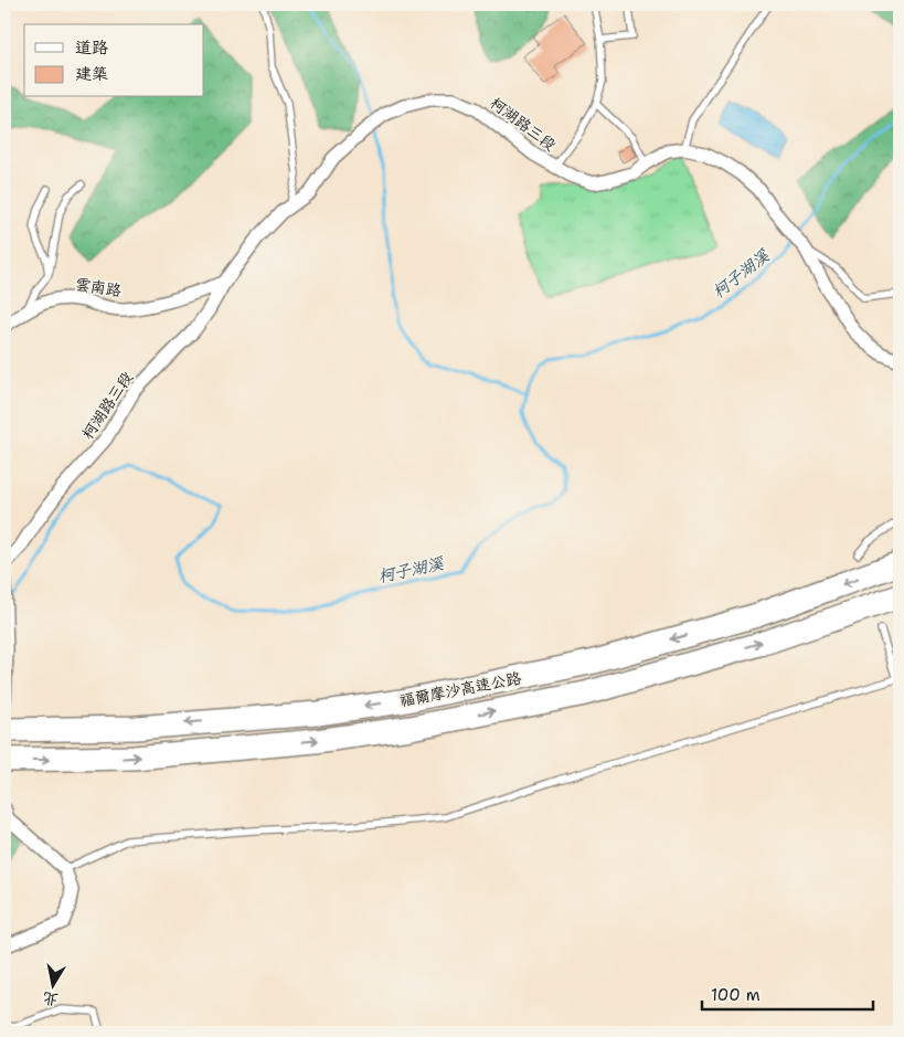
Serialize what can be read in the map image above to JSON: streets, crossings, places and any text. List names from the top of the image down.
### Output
{
  "streets": {
    "highway": ["福爾摩沙高速公路"],
    "street": ["柯湖路三段", "雲南路"]
  },
  "crossings": [
    ["柯湖路三段", "雲南路"]
  ],
  "water": ["柯子湖溪"],
  "legend": ["道路", "建築"],
  "scale_bar": "100 m",
  "north": "bottom"
}
